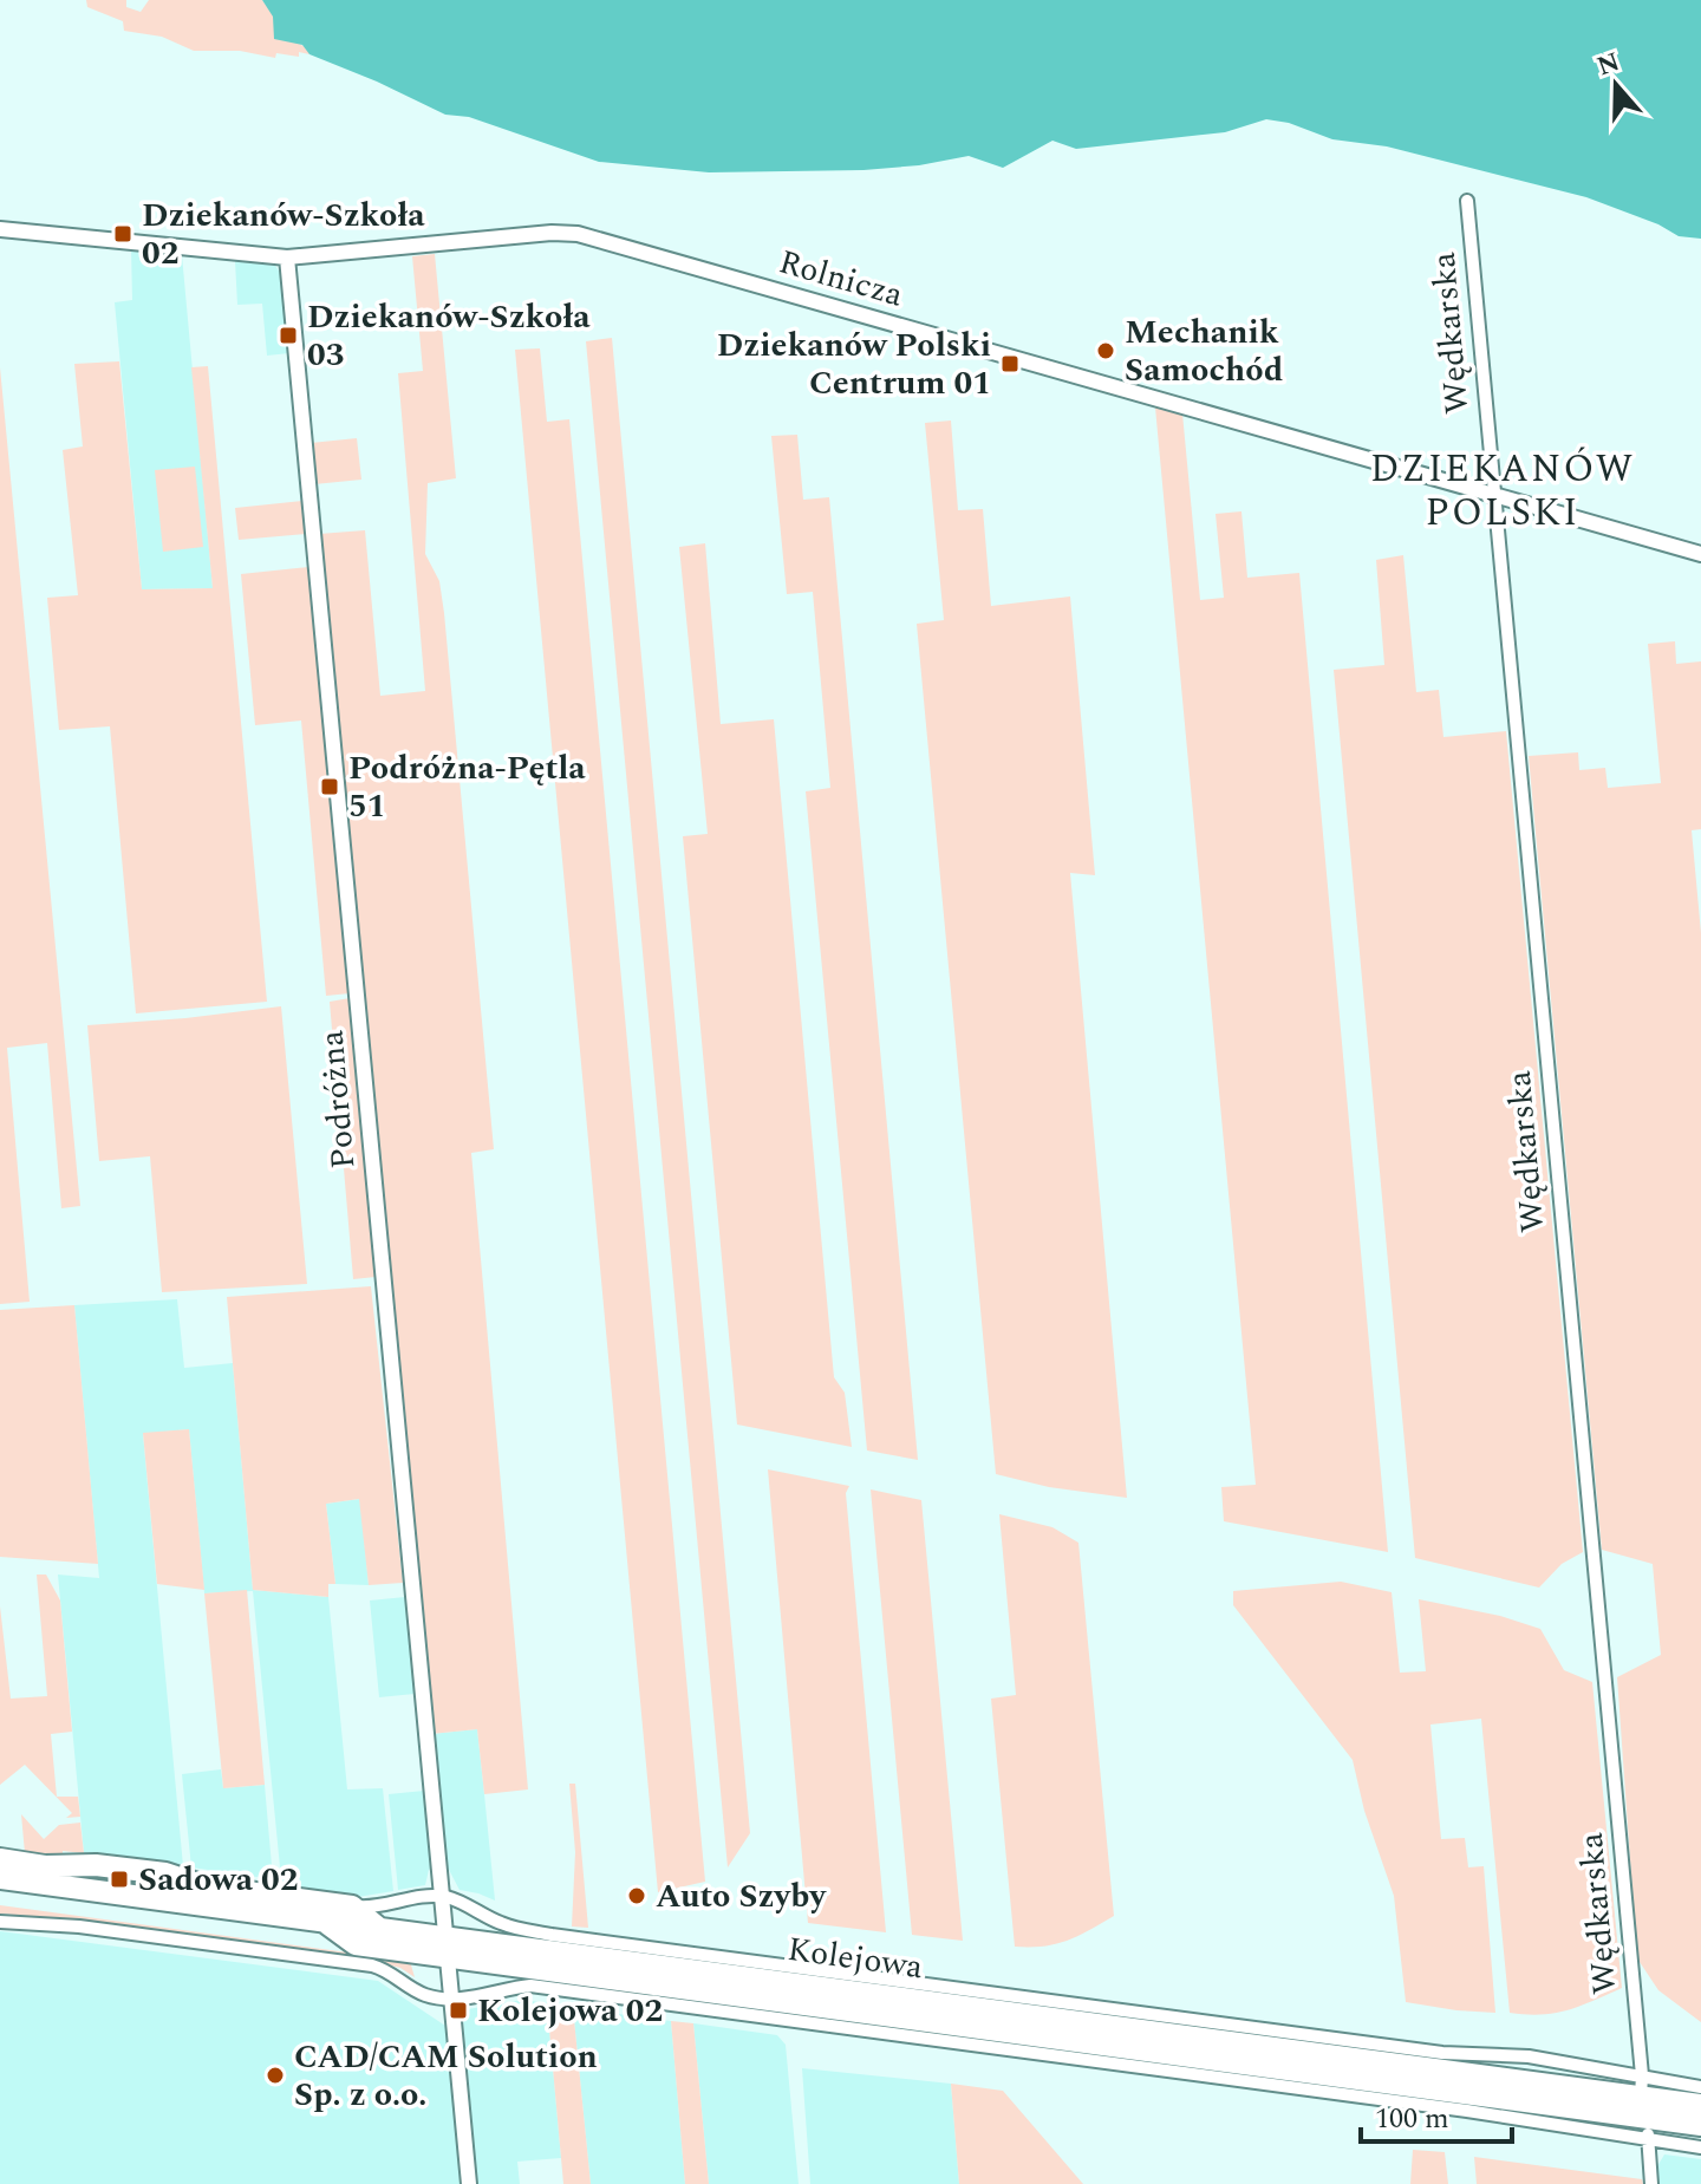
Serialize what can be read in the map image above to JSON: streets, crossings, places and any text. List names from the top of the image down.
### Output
{
  "streets": {
    "highway": ["Kolejowa"],
    "street": ["Rolnicza", "Wędkarska", "Podróżna"]
  },
  "crossings": [
    ["Rolnicza", "Wędkarska"],
    ["Rolnicza", "Podróżna"],
    ["Wędkarska", "Kolejowa"],
    ["Podróżna", "Kolejowa"]
  ],
  "districts": ["DZIEKANÓW POLSKI"],
  "places": {
    "transit": [
      "Dziekanów-Szkoła 02",
      "Dziekanów-Szkoła 03",
      "Dziekanów Polski Centrum 01",
      "Podróżna-Pętla 51",
      "Sadowa 02",
      "Kolejowa 02"
    ],
    "other": ["Mechanik Samochód", "Auto Szyby", "CAD/CAM Solution Sp. z o.o."]
  },
  "scale_bar": "100 m",
  "north": "top"
}
